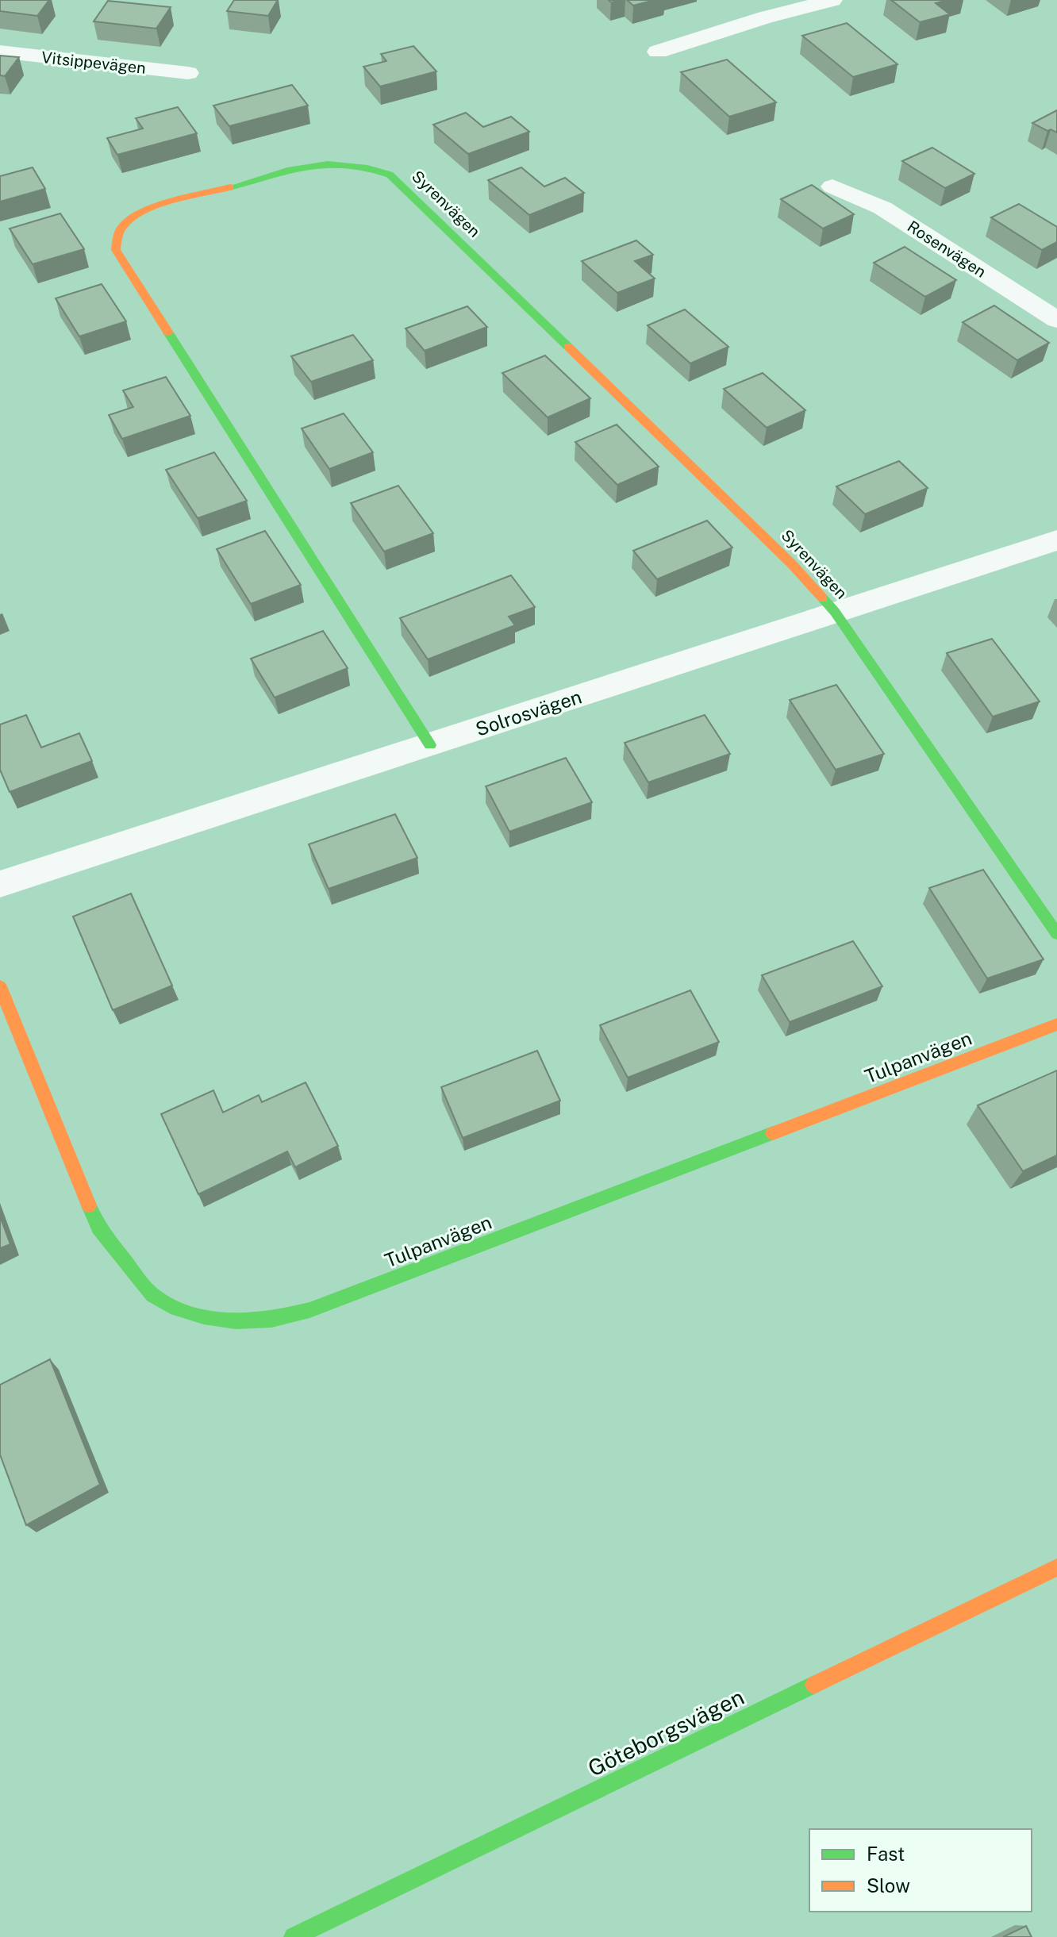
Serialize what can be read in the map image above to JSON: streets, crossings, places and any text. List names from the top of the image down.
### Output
{
  "streets": {
    "street": [
      "Vitsippevägen",
      "Syrenvägen",
      "Rosenvägen",
      "Solrosvägen",
      "Tulpanvägen",
      "Göteborgsvägen"
    ]
  },
  "crossings": [
    ["Syrenvägen", "Solrosvägen"]
  ],
  "legend": ["Fast", "Slow"]
}
